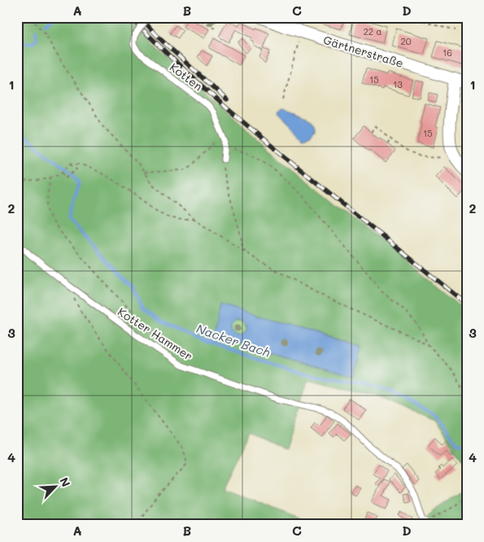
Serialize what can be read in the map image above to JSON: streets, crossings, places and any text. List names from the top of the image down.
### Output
{
  "streets": {
    "street": ["Gärtnerstraße"],
    "lane": ["Kotten", "Kotter Hammer"]
  },
  "water": ["Nacker Bach"],
  "house_numbers": [
    "22 a",
    "20",
    "16",
    "15",
    "13",
    "15"
  ],
  "north": "top right",
  "grid": {
    "columns": [
      "A",
      "B",
      "C",
      "D"
    ],
    "rows": [
      "1",
      "2",
      "3",
      "4"
    ]
  }
}
